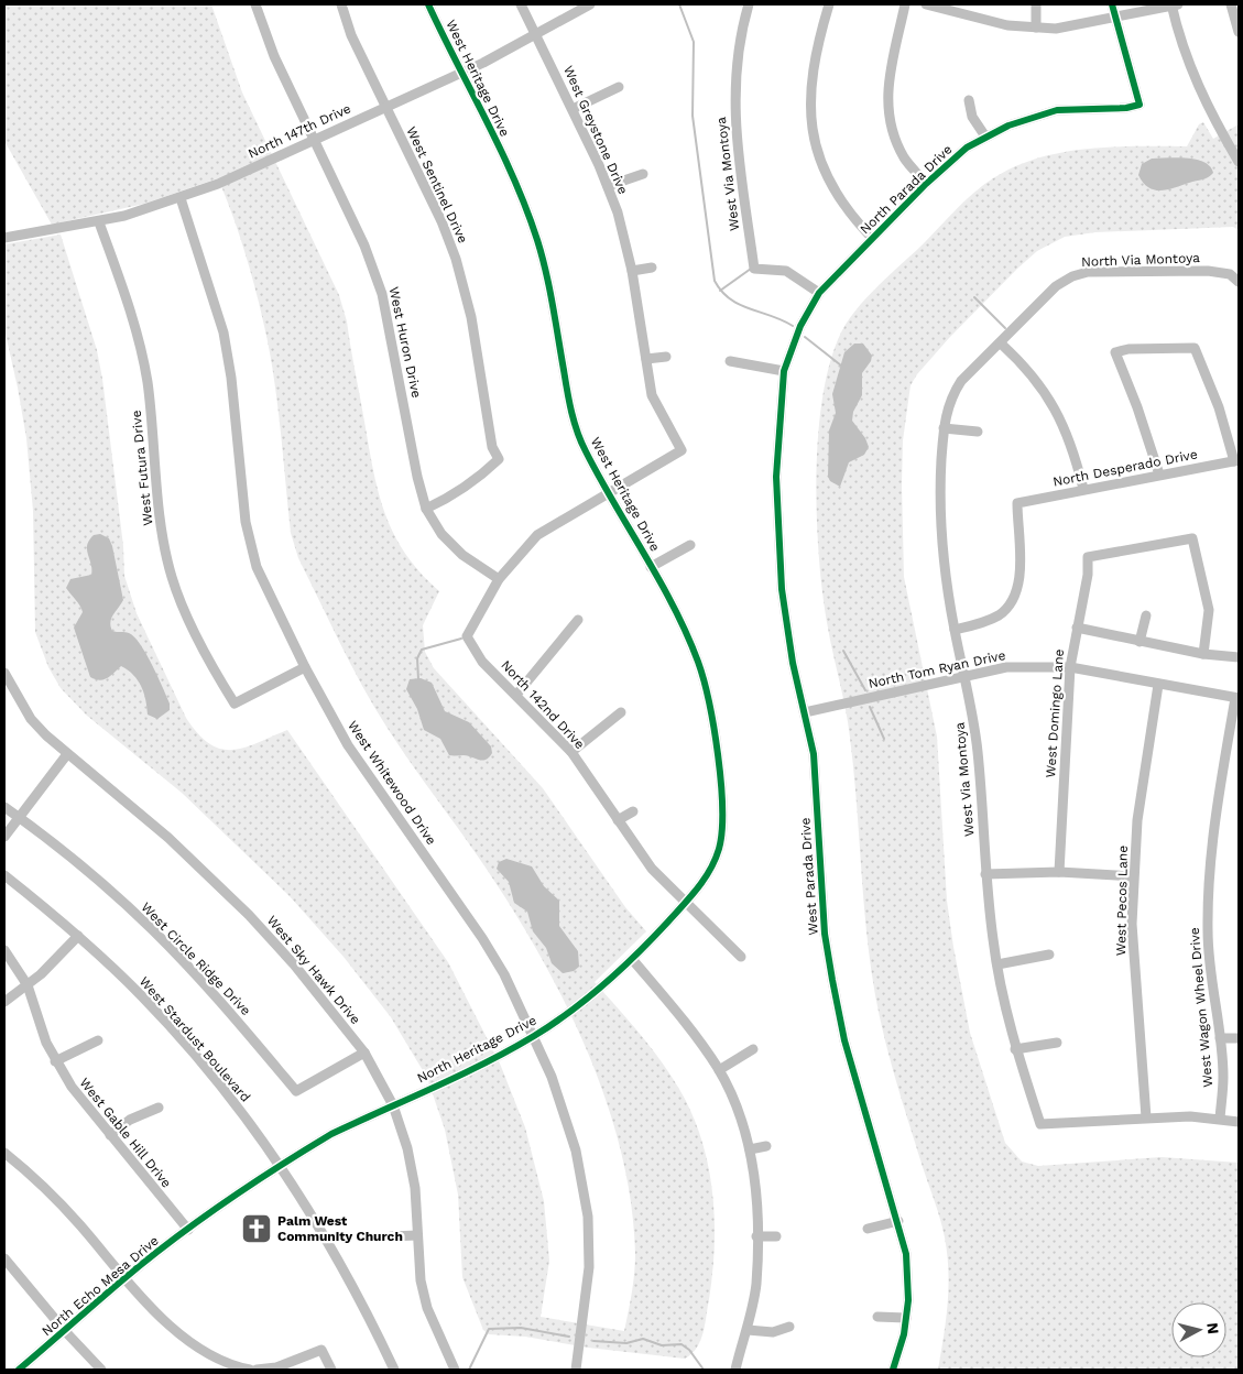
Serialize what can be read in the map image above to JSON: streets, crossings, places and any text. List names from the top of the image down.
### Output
{
  "streets": {
    "street": [
      "West Heritage Drive",
      "West Greystone Drive",
      "North 147th Drive",
      "West Via Montoya",
      "West Sentinel Drive",
      "North Parada Drive",
      "North Via Montoya",
      "West Huron Drive",
      "West Futura Drive",
      "North Desperado Drive",
      "North Tom Ryan Drive",
      "North 142nd Drive",
      "West Domingo Lane",
      "West Whitewood Drive",
      "West Parada Drive",
      "West Pecos Lane",
      "West Circle Ridge Drive",
      "West Sky Hawk Drive",
      "West Wagon Wheel Drive",
      "West Stardust Boulevard",
      "North Heritage Drive",
      "West Gable Hill Drive",
      "North Echo Mesa Drive"
    ]
  },
  "crossings": [
    ["West Heritage Drive", "West Greystone Drive"],
    ["West Heritage Drive", "North 147th Drive"],
    ["West Heritage Drive", "North 142nd Drive"],
    ["West Heritage Drive", "North Heritage Drive"],
    ["West Greystone Drive", "North 147th Drive"],
    ["North 147th Drive", "West Sentinel Drive"],
    ["North 147th Drive", "West Huron Drive"],
    ["North 147th Drive", "West Futura Drive"],
    ["North 147th Drive", "West Whitewood Drive"],
    ["West Via Montoya", "North Parada Drive"],
    ["West Via Montoya", "North Via Montoya"],
    ["West Via Montoya", "North Desperado Drive"],
    ["West Via Montoya", "North Tom Ryan Drive"],
    ["West Via Montoya", "West Pecos Lane"],
    ["West Sentinel Drive", "West Huron Drive"],
    ["North Parada Drive", "West Parada Drive"],
    ["West Huron Drive", "North 142nd Drive"],
    ["West Futura Drive", "West Whitewood Drive"],
    ["North Tom Ryan Drive", "West Domingo Lane"],
    ["North Tom Ryan Drive", "West Parada Drive"],
    ["North Tom Ryan Drive", "West Pecos Lane"],
    ["North Tom Ryan Drive", "West Wagon Wheel Drive"],
    ["North 142nd Drive", "North Heritage Drive"],
    ["West Whitewood Drive", "North Heritage Drive"],
    ["West Circle Ridge Drive", "West Sky Hawk Drive"],
    ["West Sky Hawk Drive", "North Heritage Drive"],
    ["West Stardust Boulevard", "North Heritage Drive"],
    ["West Stardust Boulevard", "North Echo Mesa Drive"],
    ["North Heritage Drive", "North Echo Mesa Drive"],
    ["West Gable Hill Drive", "North Echo Mesa Drive"]
  ],
  "places": {
    "church": ["Palm West Community Church"]
  },
  "north": "right"
}
